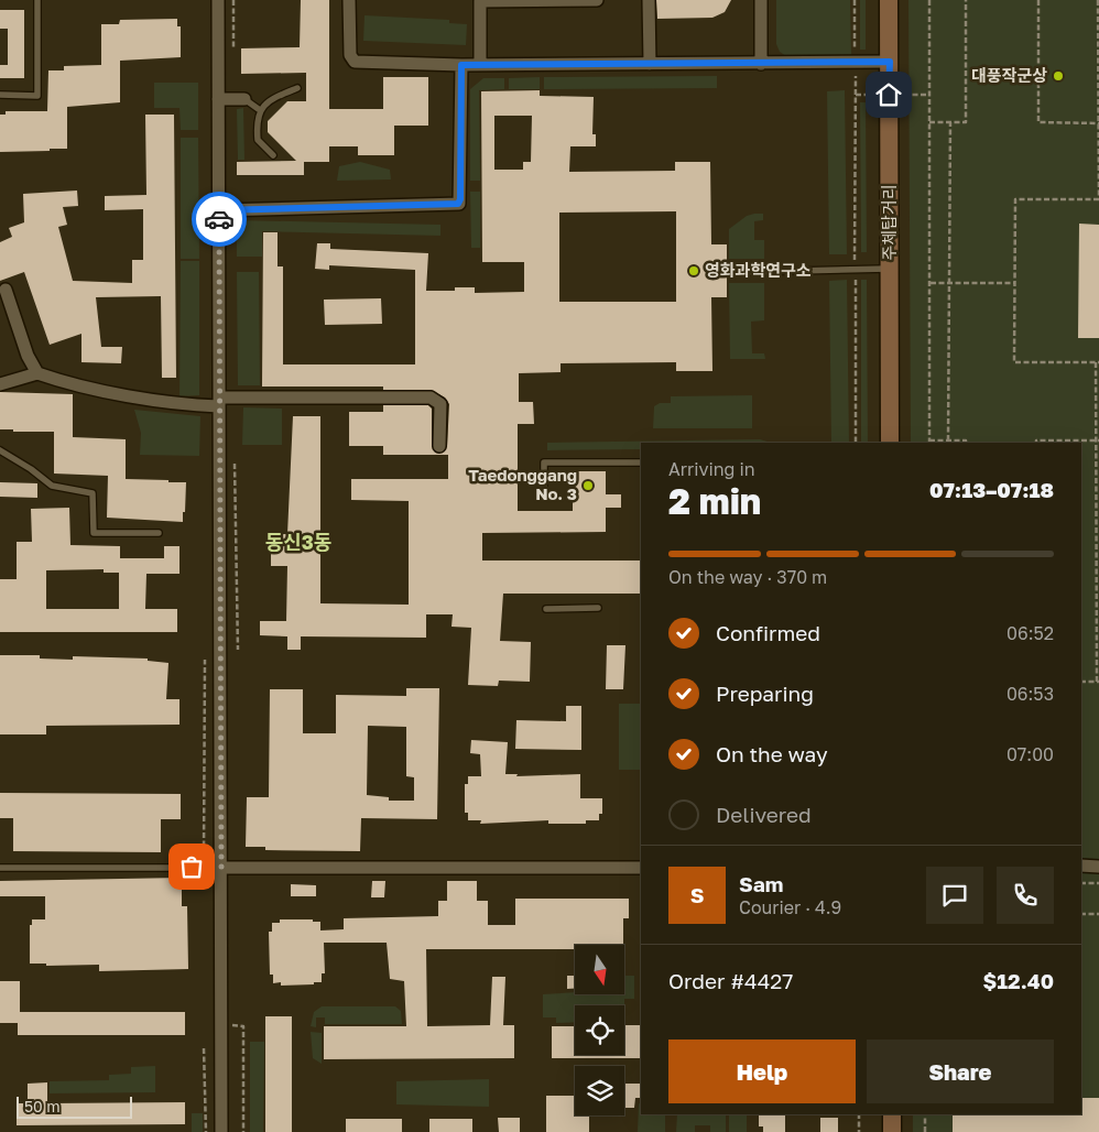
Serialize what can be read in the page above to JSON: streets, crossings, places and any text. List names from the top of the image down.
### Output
{
  "streets": {
    "main road": ["주체탑거리"]
  },
  "districts": ["동신3동"],
  "places": ["대풍작군상", "영화과학연구소", "Taedonggang No. 3"],
  "scale_bar": "50 m",
  "north": "bottom",
  "page": {
    "heading": ["2 min", "Arriving in", "07:13–07:18"],
    "panel": [
      "Sam",
      "Courier · 4.9",
      "Order #4427",
      "$12.40"
    ],
    "bar": "On the way · 370 m",
    "list": [
      ["Confirmed", "06:52"],
      ["Preparing", "06:53"],
      ["On the way", "07:00"],
      "Delivered"
    ],
    "round": "S",
    "buttons": ["Help", "Share"],
    "scale": "50 m"
  }
}
